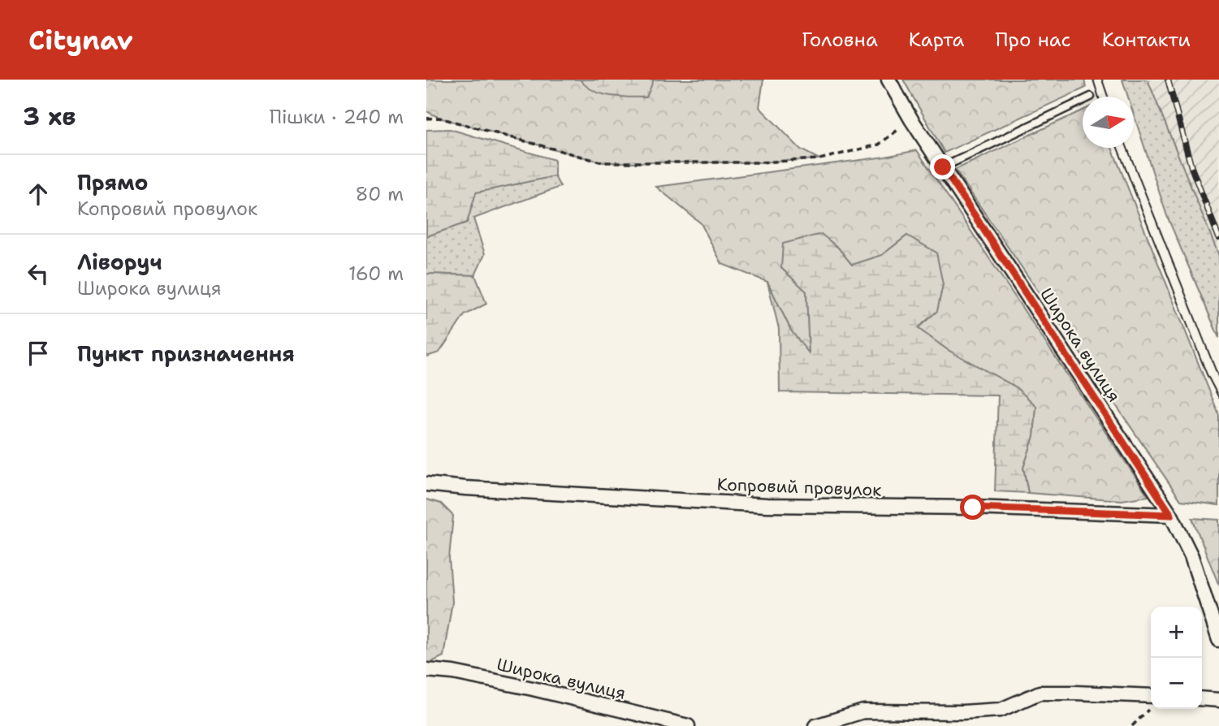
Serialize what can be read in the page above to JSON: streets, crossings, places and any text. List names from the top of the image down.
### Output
{
  "streets": {
    "street": ["Широка вулиця", "Копровий провулок"]
  },
  "crossings": [
    ["Широка вулиця", "Копровий провулок"]
  ],
  "north": "right",
  "page": {
    "header": "Citynav",
    "nav": [
      "Головна",
      "Карта",
      "Про нас",
      "Контакти"
    ],
    "heading": ["3 хв", "Пішки · 240 m"],
    "list": [
      ["Прямо", "Копровий провулок", "80 m"],
      ["Ліворуч", "Широка вулиця", "160 m"],
      "Пункт призначення"
    ],
    "map_buttons": ["+", "−"]
  }
}
